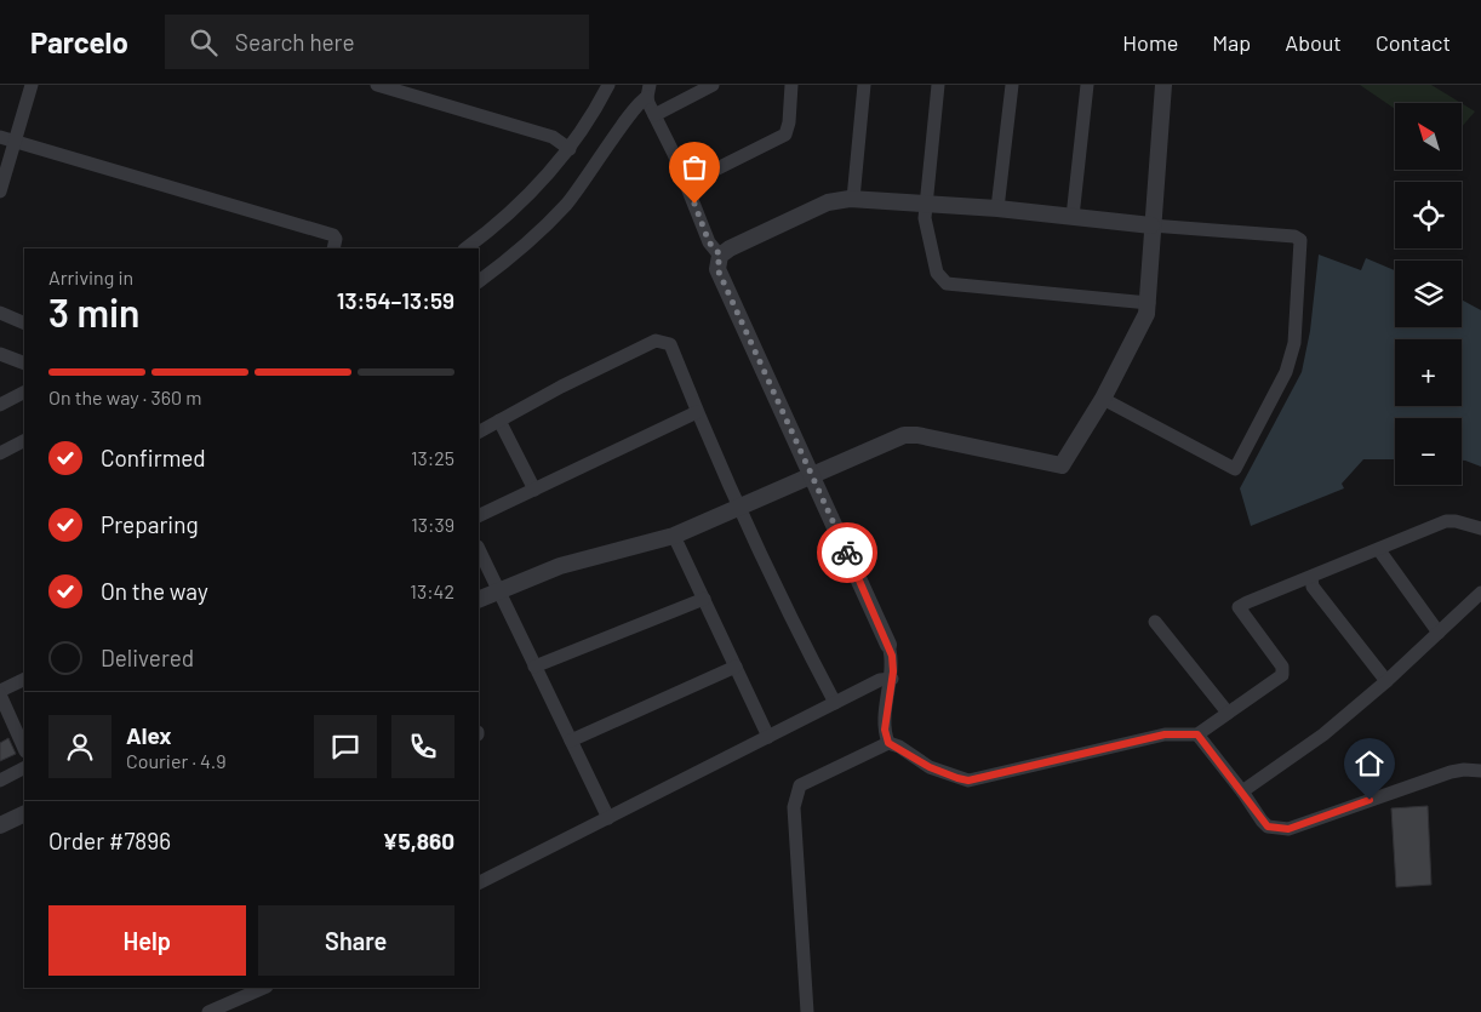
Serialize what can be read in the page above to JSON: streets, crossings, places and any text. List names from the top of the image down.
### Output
{
  "north": "top left",
  "page": {
    "header": "Parcelo",
    "search": "Search here",
    "nav": [
      "Home",
      "Map",
      "About",
      "Contact"
    ],
    "map_buttons": ["+", "−"],
    "heading": ["3 min", "Arriving in", "13:54–13:59"],
    "panel": [
      "Alex",
      "Courier · 4.9",
      "Order #7896",
      "¥5,860"
    ],
    "bar": "On the way · 360 m",
    "list": [
      ["Confirmed", "13:25"],
      ["Preparing", "13:39"],
      ["On the way", "13:42"],
      "Delivered"
    ],
    "buttons": ["Help", "Share"]
  }
}
